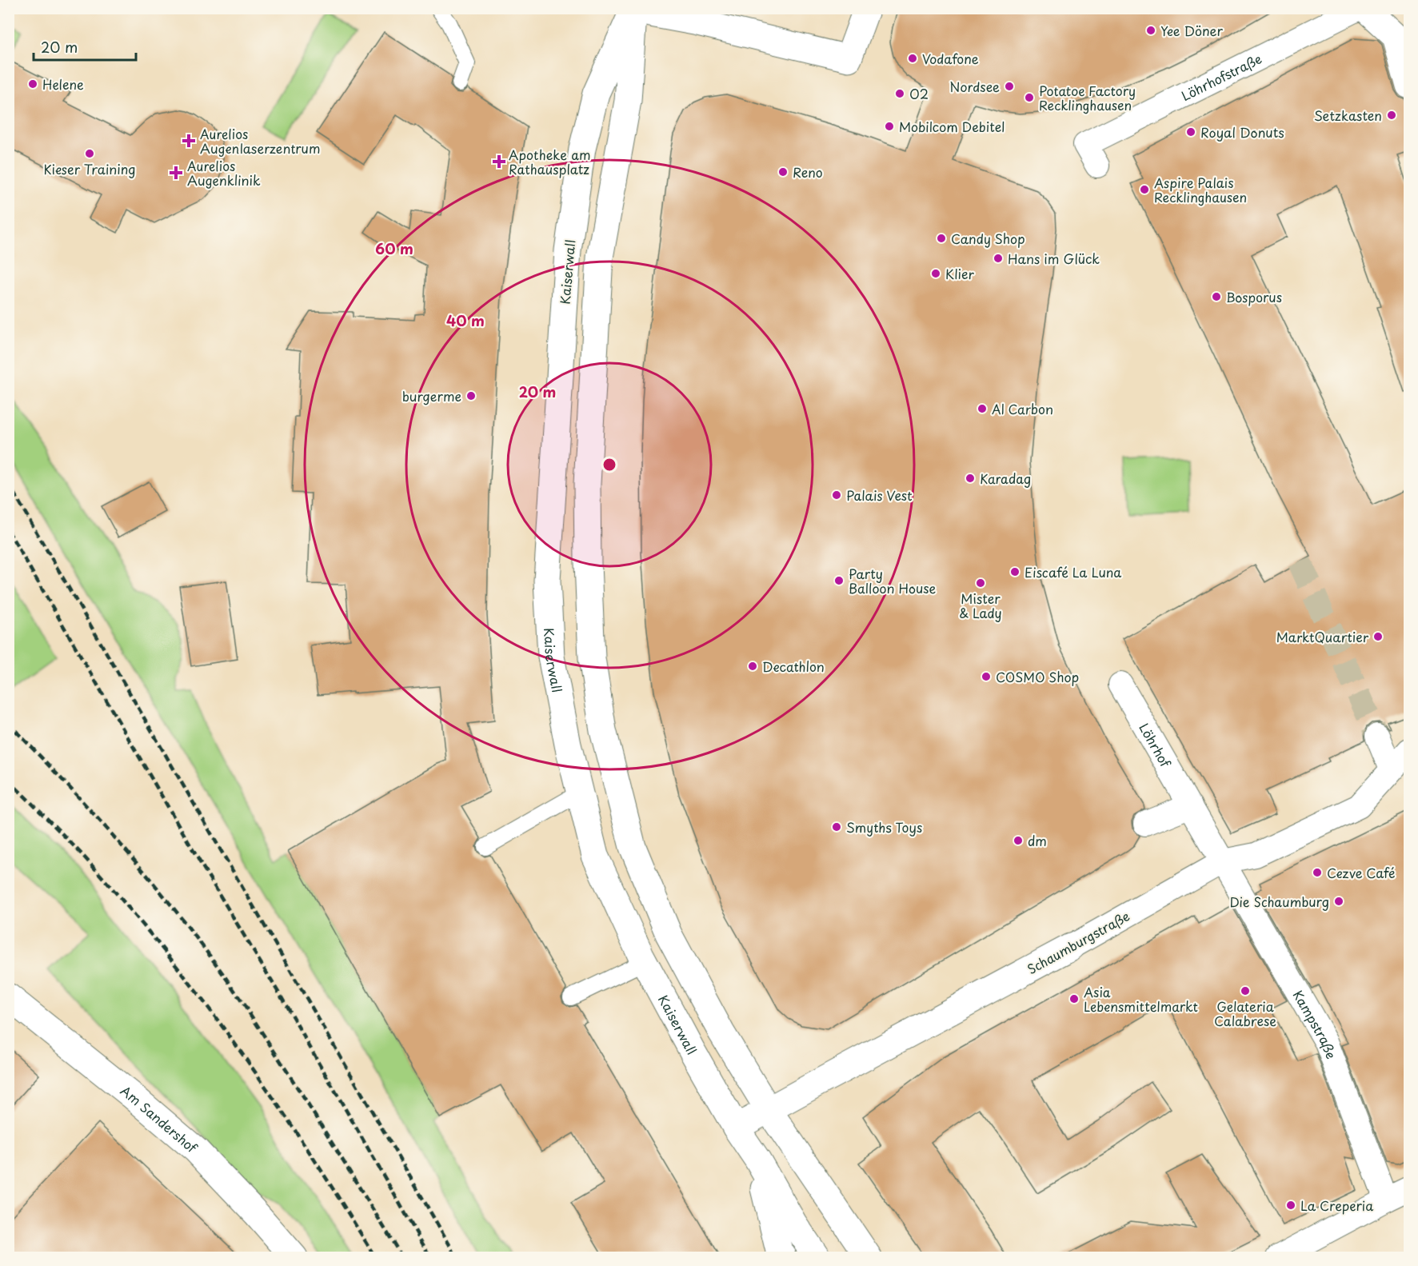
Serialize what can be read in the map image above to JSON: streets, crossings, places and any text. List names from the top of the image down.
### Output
{
  "streets": {
    "main road": ["Kaiserwall", "Schaumburgstraße", "Am Sandershof"],
    "street": ["Löhrhofstraße", "Löhrhof", "Kampstraße"]
  },
  "crossings": [
    ["Kaiserwall", "Schaumburgstraße"],
    ["Löhrhof", "Schaumburgstraße"],
    ["Löhrhof", "Kampstraße"],
    ["Schaumburgstraße", "Kampstraße"]
  ],
  "places": {
    "other": [
      "Yee Döner",
      "Vodafone",
      "Helene",
      "Nordsee",
      "O2",
      "Potatoe Factory Recklinghausen",
      "Setzkasten",
      "Mobilcom Debitel",
      "Royal Donuts",
      "Kieser Training",
      "Reno",
      "Aspire Palais Recklinghausen",
      "Candy Shop",
      "Hans im Glück",
      "Klier",
      "Bosporus",
      "burgerme",
      "Al Carbon",
      "Karadag",
      "Palais Vest",
      "Eiscafé La Luna",
      "Party Balloon House",
      "Mister & Lady",
      "MarktQuartier",
      "Decathlon",
      "COSMO Shop",
      "Smyths Toys",
      "dm",
      "Cezve Café",
      "Die Schaumburg",
      "Gelateria Calabrese",
      "Asia Lebensmittelmarkt",
      "La Creperia"
    ],
    "health": ["Aurelios Augenlaserzentrum", "Apotheke am Rathausplatz", "Aurelios Augenklinik"]
  },
  "scale_bar": "20 m",
  "rings": ["60 m", "40 m", "20 m"]
}
